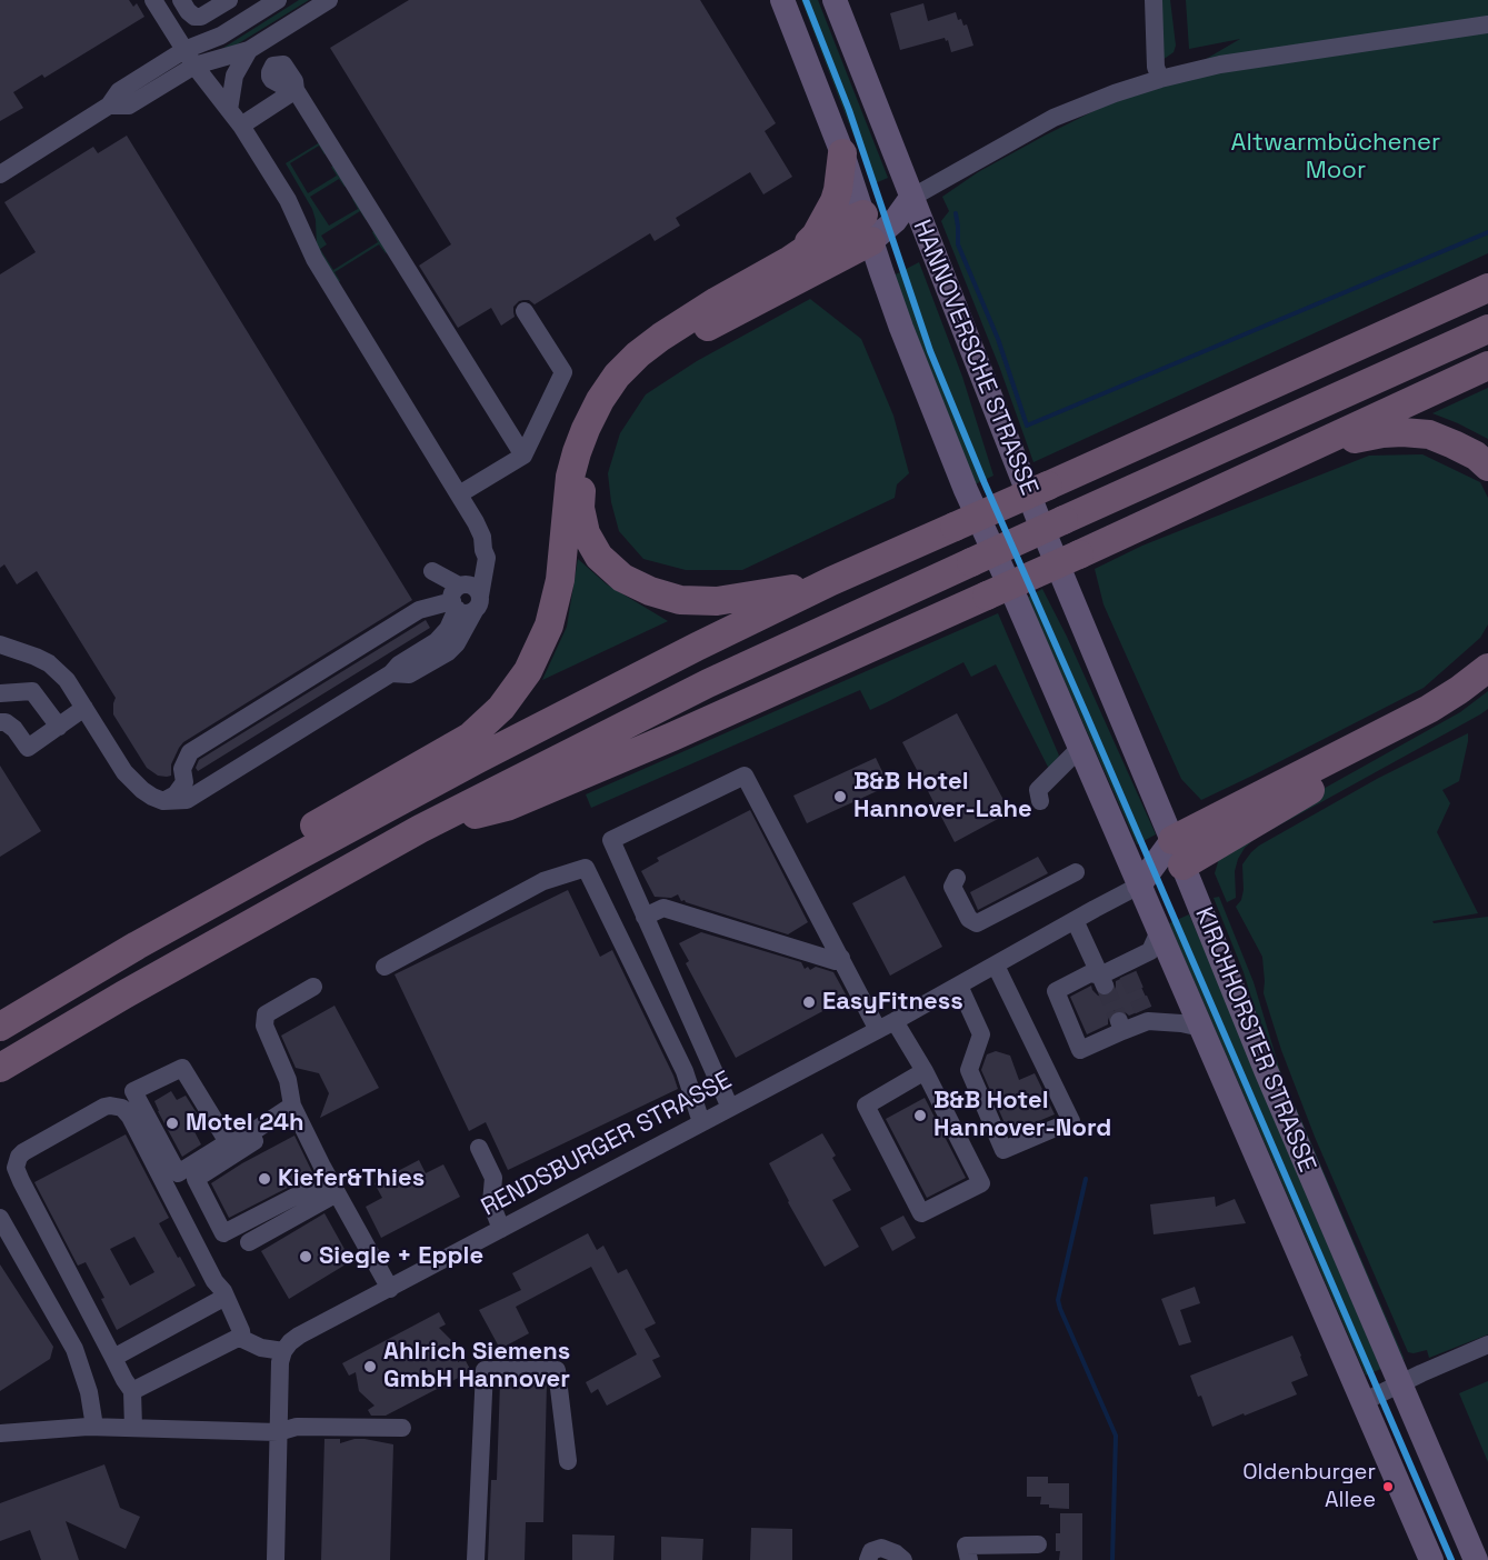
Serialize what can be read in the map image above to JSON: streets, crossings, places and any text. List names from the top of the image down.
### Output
{
  "streets": {
    "main road": ["HANNOVERSCHE STRASSE", "KIRCHHORSTER STRASSE"],
    "street": ["RENDSBURGER STRASSE"]
  },
  "crossings": [
    ["HANNOVERSCHE STRASSE", "KIRCHHORSTER STRASSE"],
    ["KIRCHHORSTER STRASSE", "RENDSBURGER STRASSE"]
  ],
  "parks": ["Altwarmbüchener Moor"],
  "places": [
    "B&B Hotel Hannover-Lahe",
    "EasyFitness",
    "B&B Hotel Hannover-Nord",
    "Motel 24h",
    "Kiefer&Thies",
    "Siegle + Epple",
    "Ahlrich Siemens GmbH Hannover",
    "Oldenburger Allee"
  ]
}
